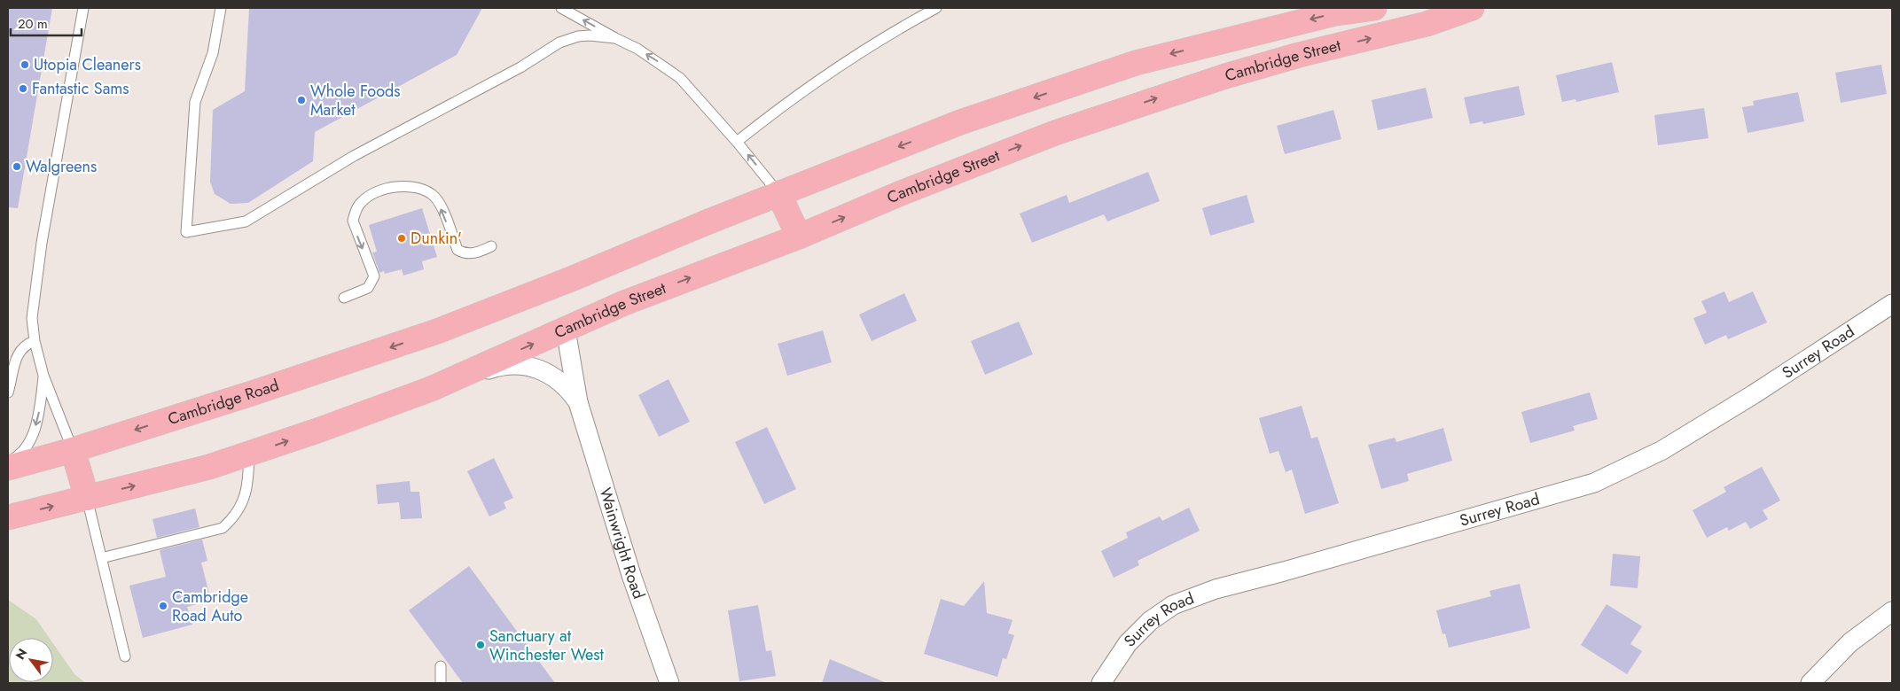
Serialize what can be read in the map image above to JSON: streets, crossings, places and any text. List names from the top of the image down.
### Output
{
  "streets": {
    "highway": ["Cambridge Street", "Cambridge Road"],
    "street": ["Surrey Road", "Wainwright Road"]
  },
  "crossings": [
    ["Cambridge Street", "Wainwright Road"]
  ],
  "places": [
    "Utopia Cleaners",
    "Fantastic Sams",
    "Whole Foods Market",
    "Walgreens",
    "Dunkin'",
    "Cambridge Road Auto",
    "Sanctuary at Winchester West"
  ],
  "scale_bar": "20 m",
  "north": "top left"
}
